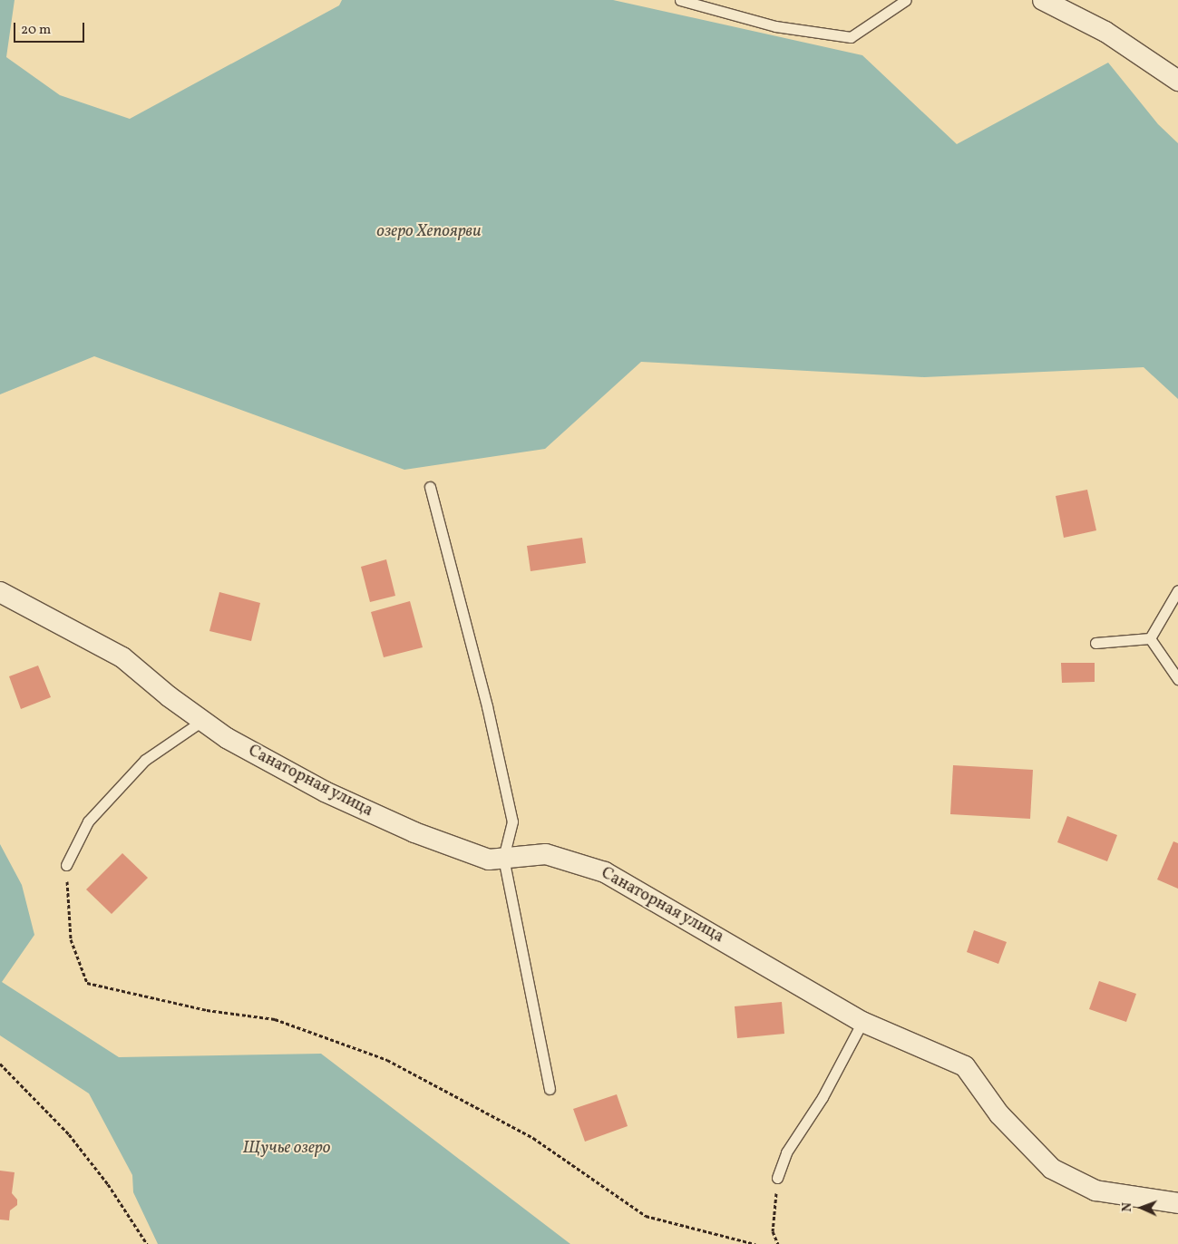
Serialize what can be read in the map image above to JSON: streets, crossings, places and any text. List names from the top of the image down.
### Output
{
  "streets": {
    "street": ["Санаторная улица"]
  },
  "water": ["озеро Хепоярви", "Щучье озеро"],
  "scale_bar": "20 m",
  "north": "left"
}
